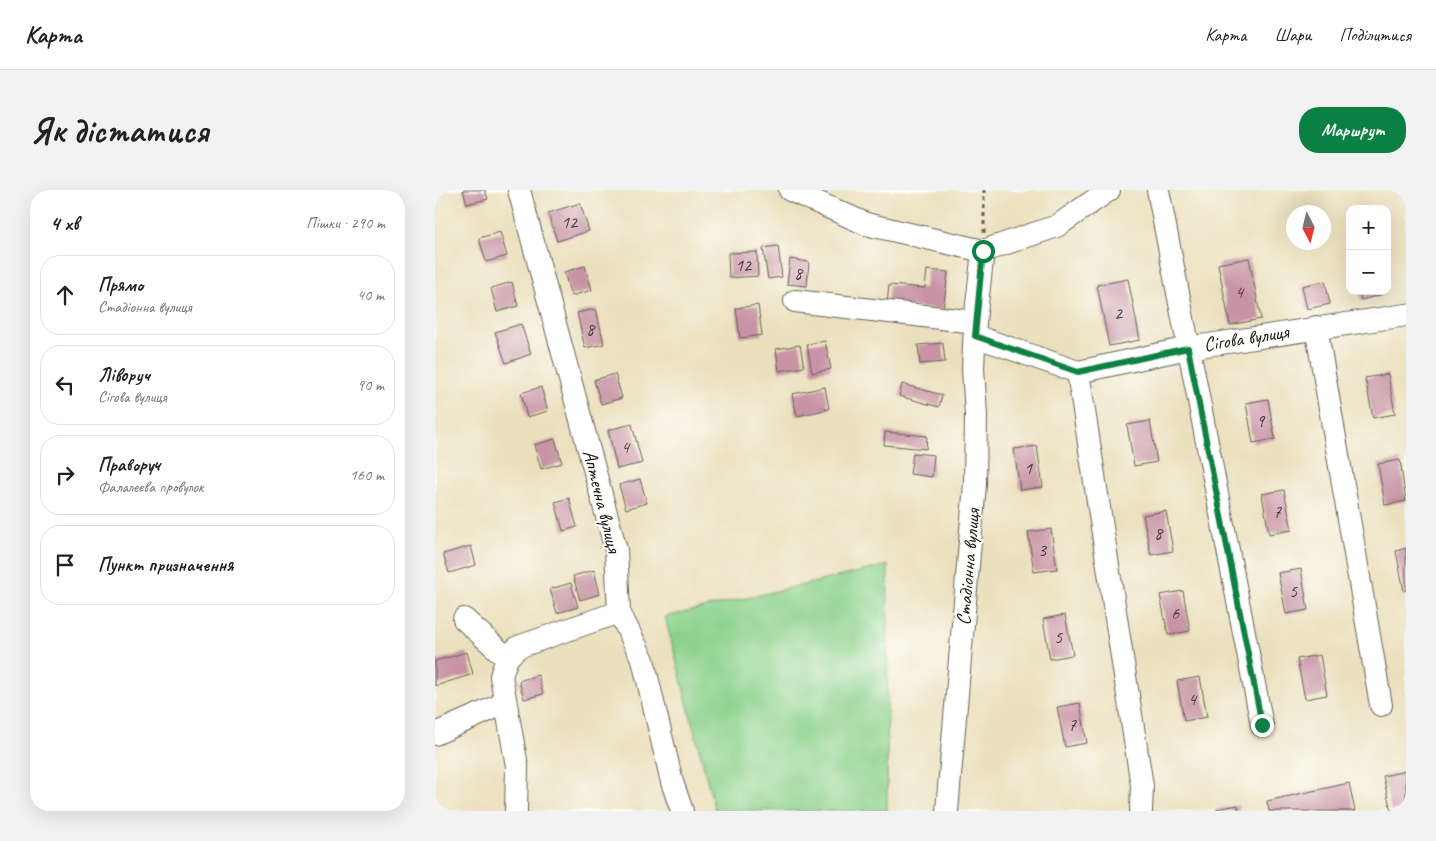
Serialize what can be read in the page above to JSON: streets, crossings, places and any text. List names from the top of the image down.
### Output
{
  "streets": {
    "street": ["Сігова вулиця", "Аптечна вулиця", "Стадіонна вулиця"]
  },
  "house_numbers": [
    "12",
    "12",
    "8",
    "4",
    "2",
    "8",
    "9",
    "4",
    "1",
    "7",
    "8",
    "3",
    "5",
    "6",
    "5",
    "4",
    "7"
  ],
  "north": "bottom",
  "page": {
    "header": "Карта",
    "nav": ["Карта", "Шари", "Поділитися"],
    "buttons": "Маршрут",
    "title": "Як дістатися",
    "heading": ["4 хв", "Пішки · 290 m"],
    "map_buttons": ["+", "−"],
    "list": [
      ["Прямо", "Стадіонна вулиця", "40 m"],
      ["Ліворуч", "Сігова вулиця", "90 m"],
      ["Праворуч", "Фалалеєва провулок", "160 m"],
      "Пункт призначення"
    ]
  }
}
